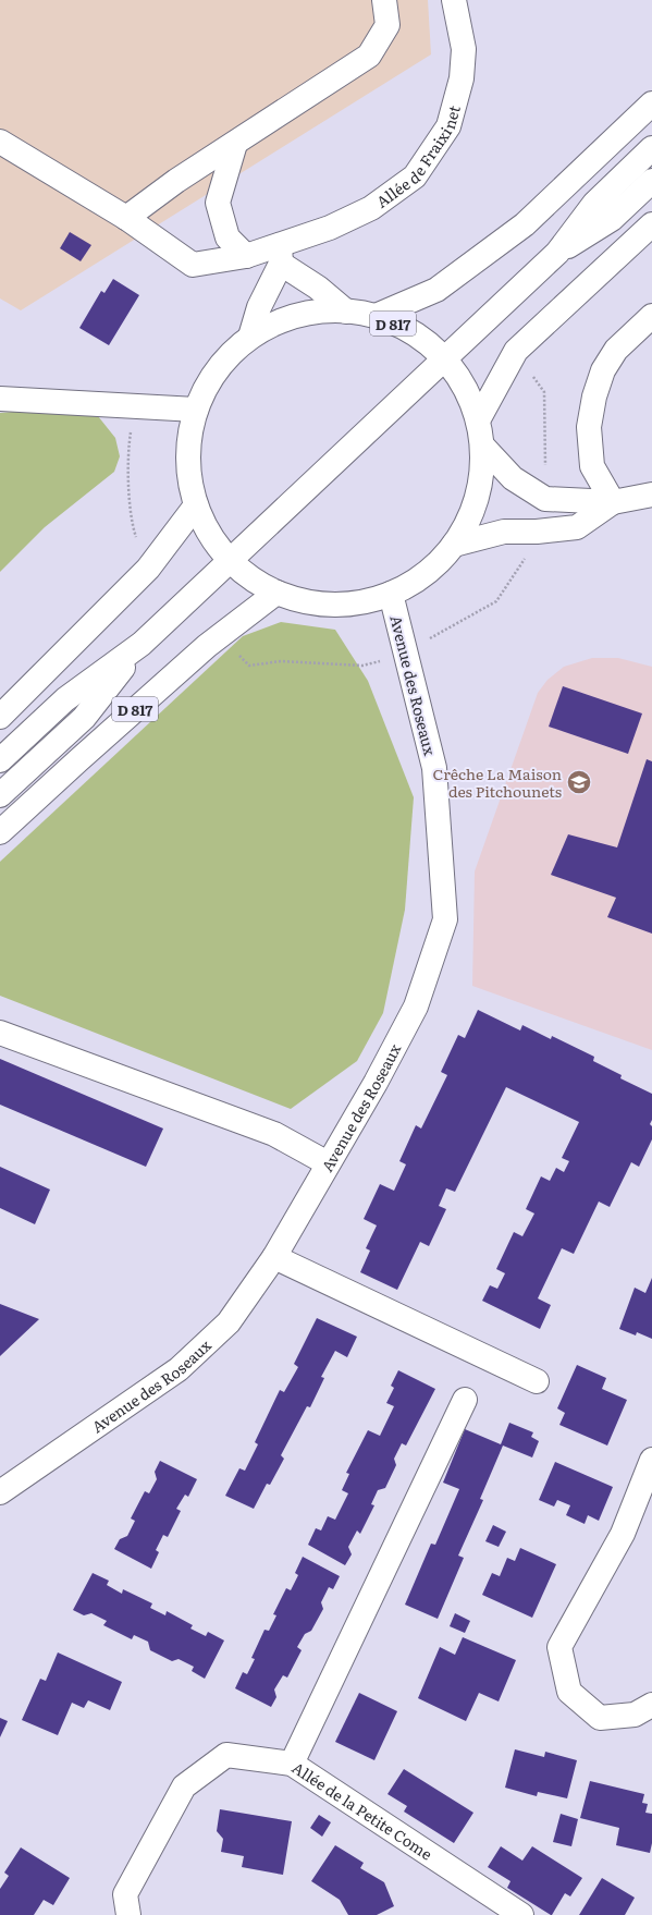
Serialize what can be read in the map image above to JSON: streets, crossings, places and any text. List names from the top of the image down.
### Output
{
  "streets": {
    "street": [
      "Allée de Fraixinet",
      "D 817",
      "Avenue des Roseaux",
      "Allée de la Petite Come"
    ]
  },
  "crossings": [
    ["D 817", "Avenue des Roseaux"]
  ],
  "places": {
    "school or university": ["Crêche La Maison des Pitchounets"]
  }
}
